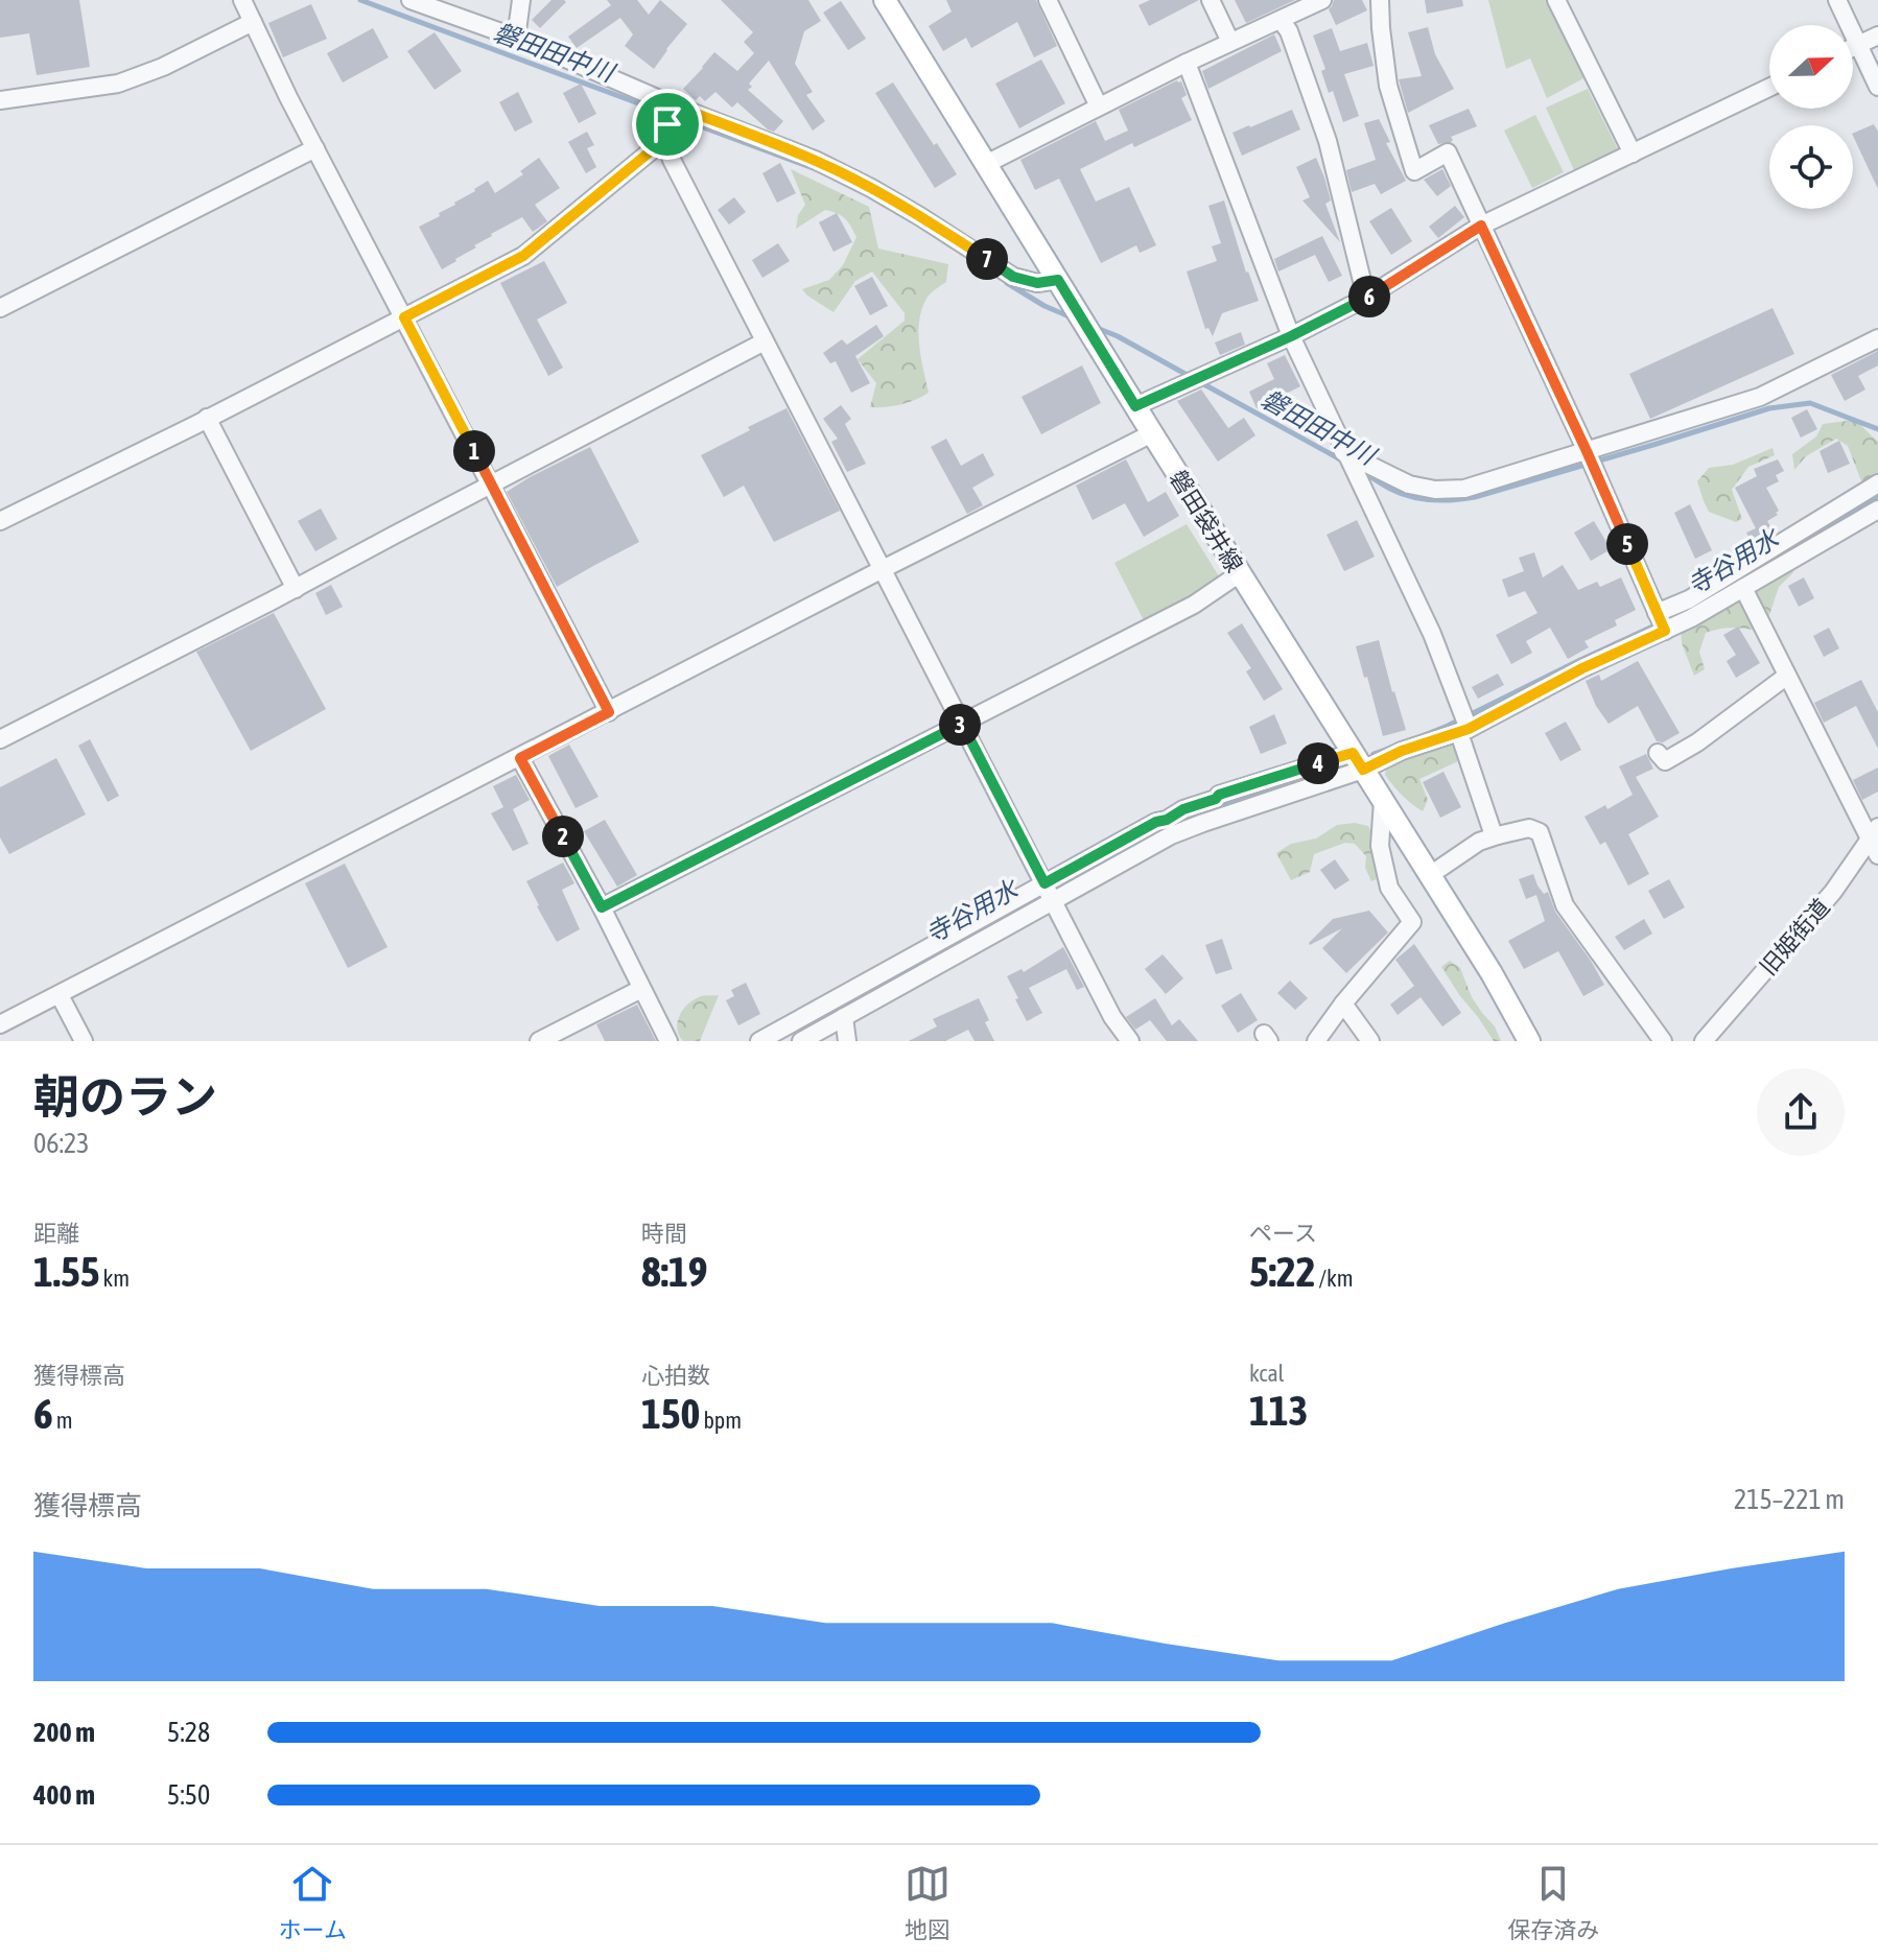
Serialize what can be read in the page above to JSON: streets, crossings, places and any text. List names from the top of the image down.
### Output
{
  "streets": {
    "main road": ["磐田袋井線"],
    "street": ["旧姫街道"]
  },
  "water": ["磐田田中川", "寺谷用水"],
  "north": "right",
  "page": {
    "pins": [
      "7",
      "6",
      "1",
      "5",
      "3",
      "4",
      "2"
    ],
    "heading": ["朝のラン", "06:23"],
    "stats": [
      ["距離", "1.55 km"],
      ["時間", "8:19"],
      ["ペース", "5:22 /km"],
      ["獲得標高", "6 m"],
      ["心拍数", "150 bpm"],
      ["kcal", "113"]
    ],
    "chart": ["獲得標高", "215–221 m"],
    "list": [
      {
        "name": "200 m",
        "note": "5:28"
      },
      {
        "name": "400 m",
        "note": "5:50"
      }
    ],
    "tabs": ["ホーム", "地図", "保存済み"]
  }
}
